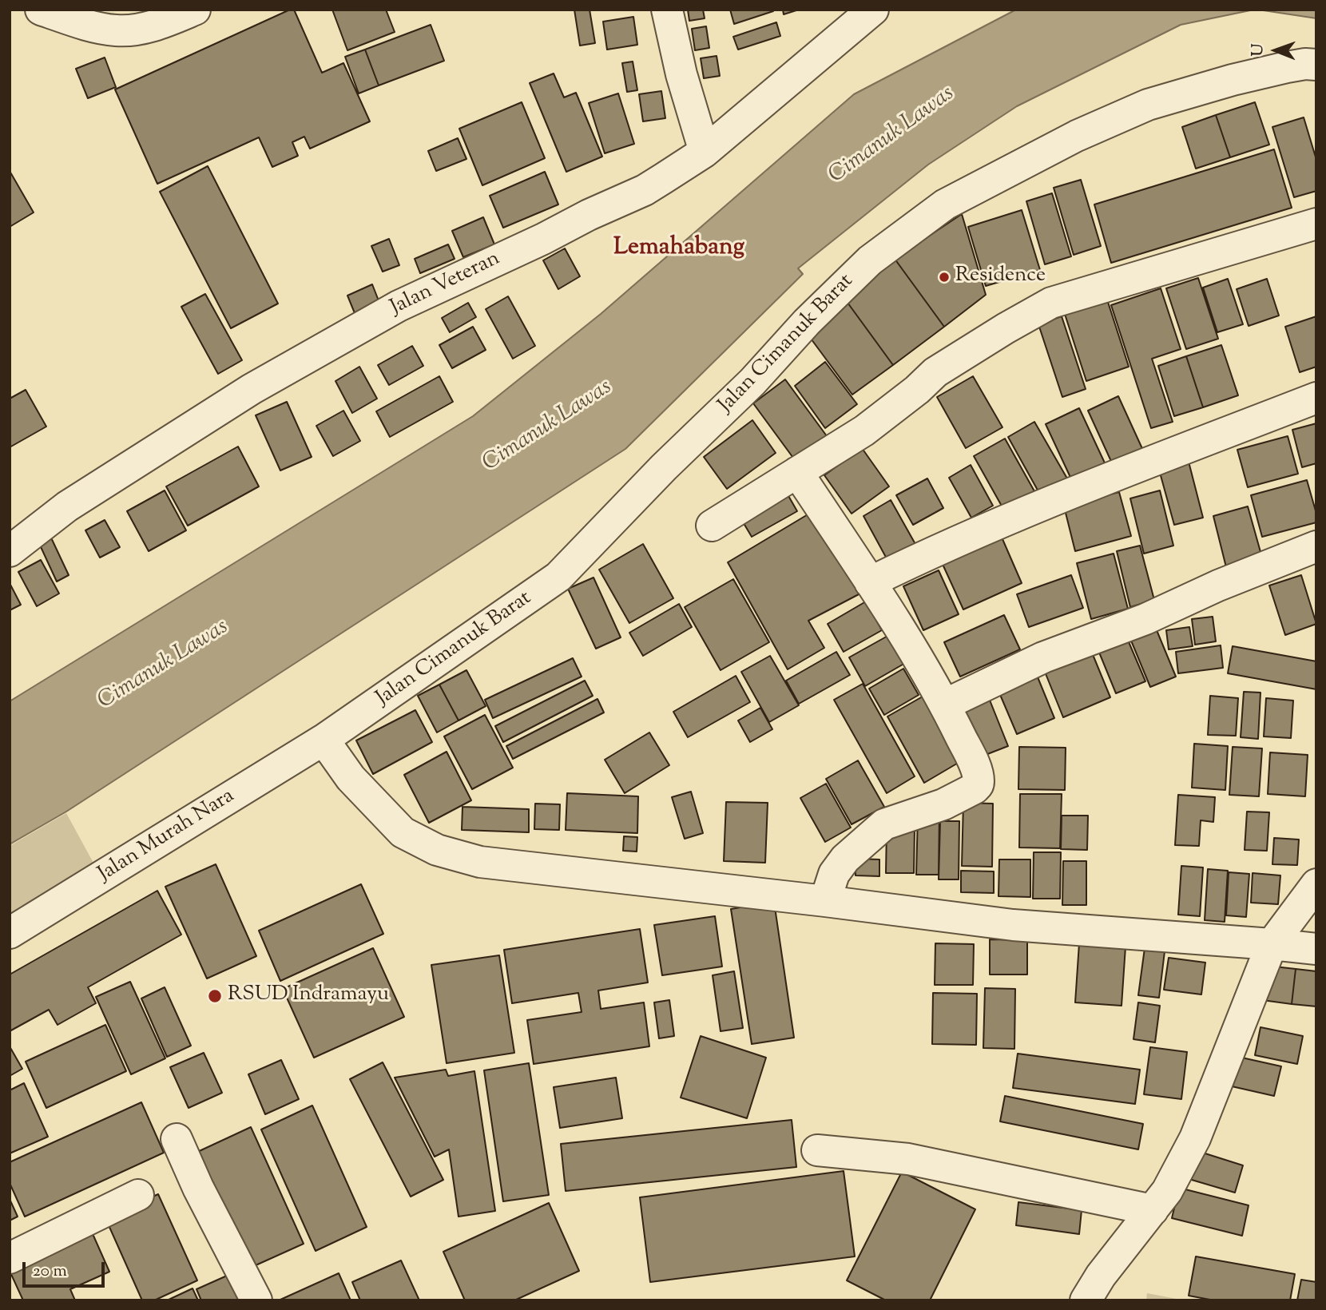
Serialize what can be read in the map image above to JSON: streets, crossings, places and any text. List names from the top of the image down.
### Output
{
  "streets": {
    "street": ["Jalan Veteran", "Jalan Cimanuk Barat", "Jalan Murah Nara"]
  },
  "crossings": [
    ["Jalan Cimanuk Barat", "Jalan Murah Nara"]
  ],
  "districts": ["Lemahabang"],
  "water": ["Cimanuk Lawas"],
  "places": ["Residence", "RSUD Indramayu"],
  "scale_bar": "20 m",
  "north": "left"
}
